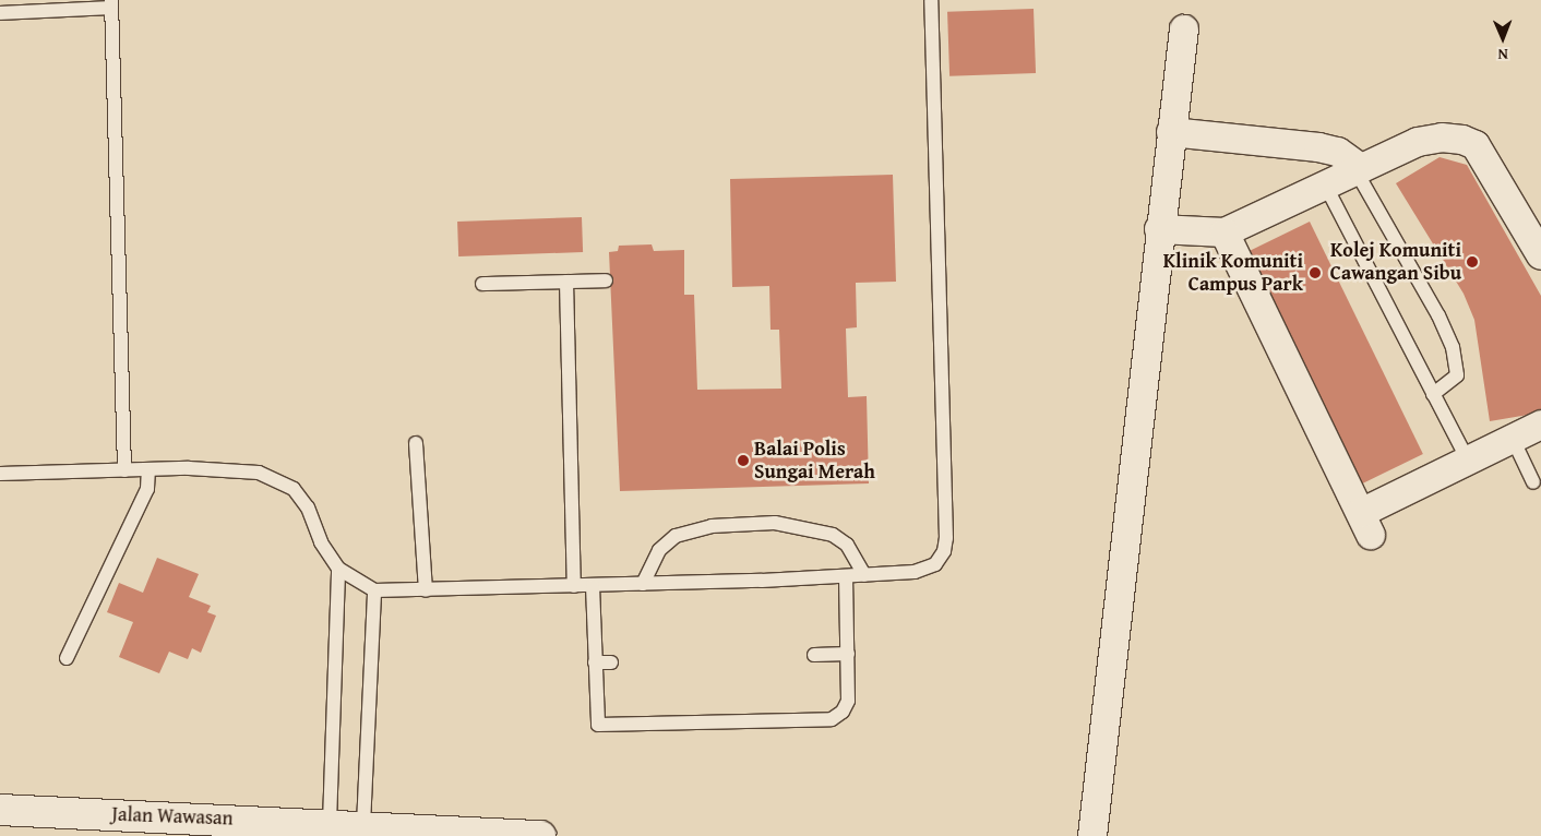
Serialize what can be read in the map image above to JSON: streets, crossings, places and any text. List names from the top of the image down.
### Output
{
  "streets": {
    "street": ["Jalan Wawasan"]
  },
  "places": ["Kolej Komuniti Cawangan Sibu", "Klinik Komuniti Campus Park", "Balai Polis Sungai Merah"],
  "north": "bottom"
}
